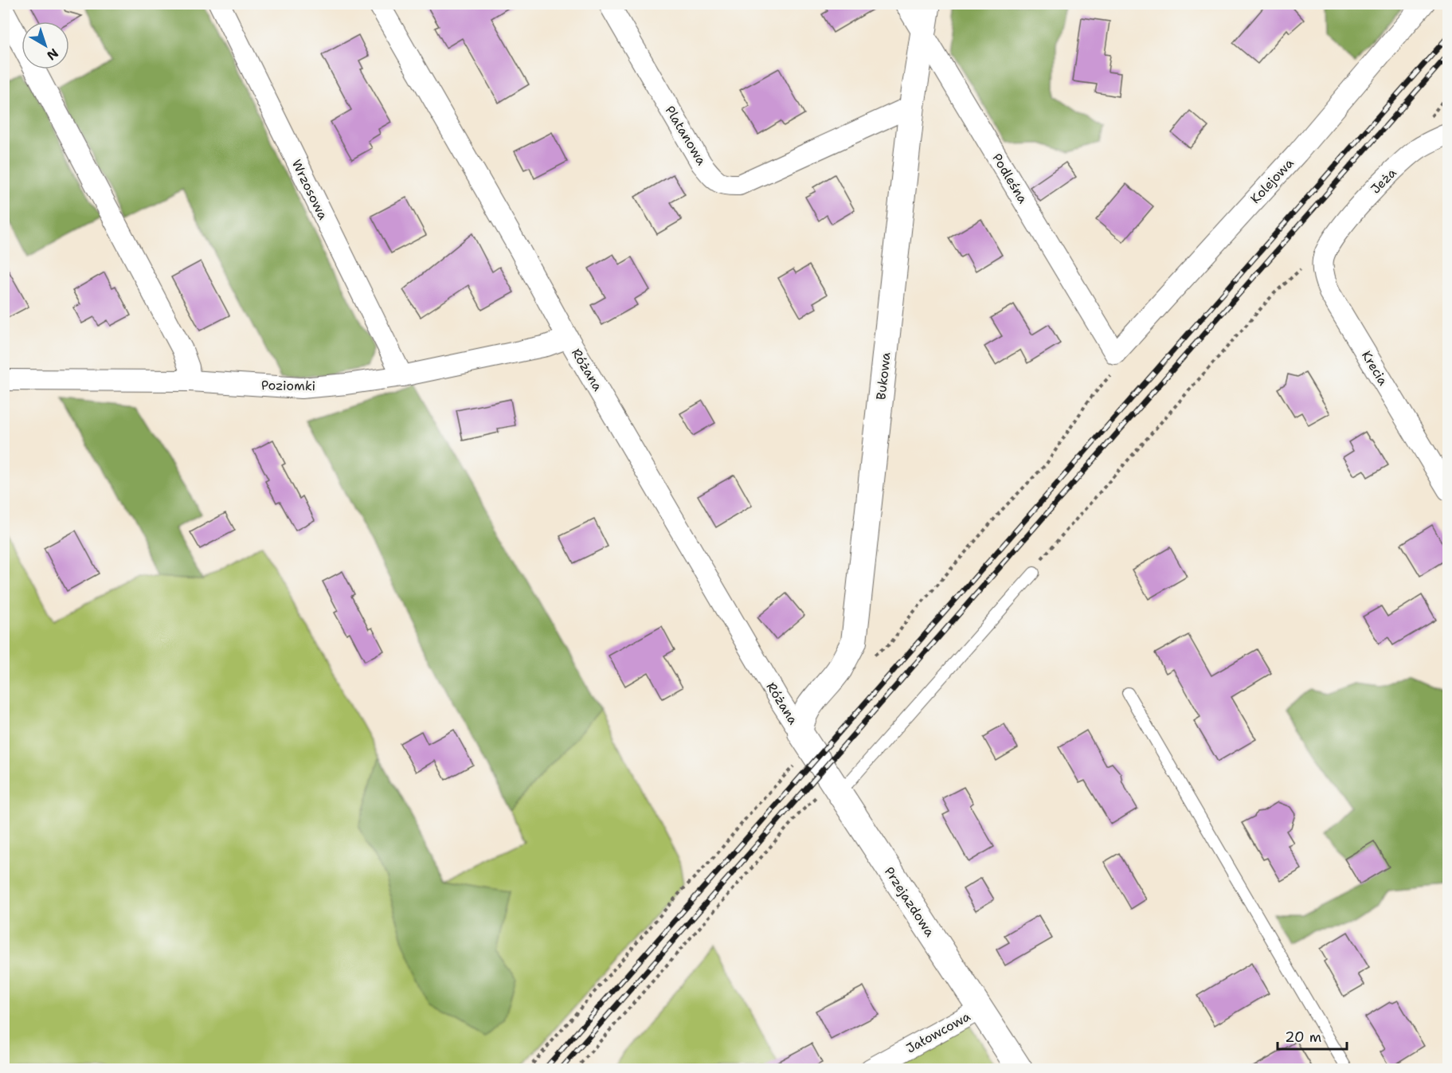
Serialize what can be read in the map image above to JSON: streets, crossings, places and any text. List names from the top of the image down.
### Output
{
  "streets": {
    "street": [
      "Platanowa",
      "Podleśna",
      "Kolejowa",
      "Jeża",
      "Wrzosowa",
      "Krecia",
      "Różana",
      "Bukowa",
      "Poziomki",
      "Przejazdowa",
      "Jałowcowa"
    ]
  },
  "crossings": [
    ["Platanowa", "Bukowa"],
    ["Podleśna", "Kolejowa"],
    ["Podleśna", "Bukowa"],
    ["Jeża", "Krecia"],
    ["Wrzosowa", "Poziomki"],
    ["Różana", "Bukowa"],
    ["Różana", "Poziomki"],
    ["Różana", "Przejazdowa"],
    ["Bukowa", "Przejazdowa"],
    ["Przejazdowa", "Jałowcowa"]
  ],
  "scale_bar": "20 m",
  "north": "bottom right"
}
